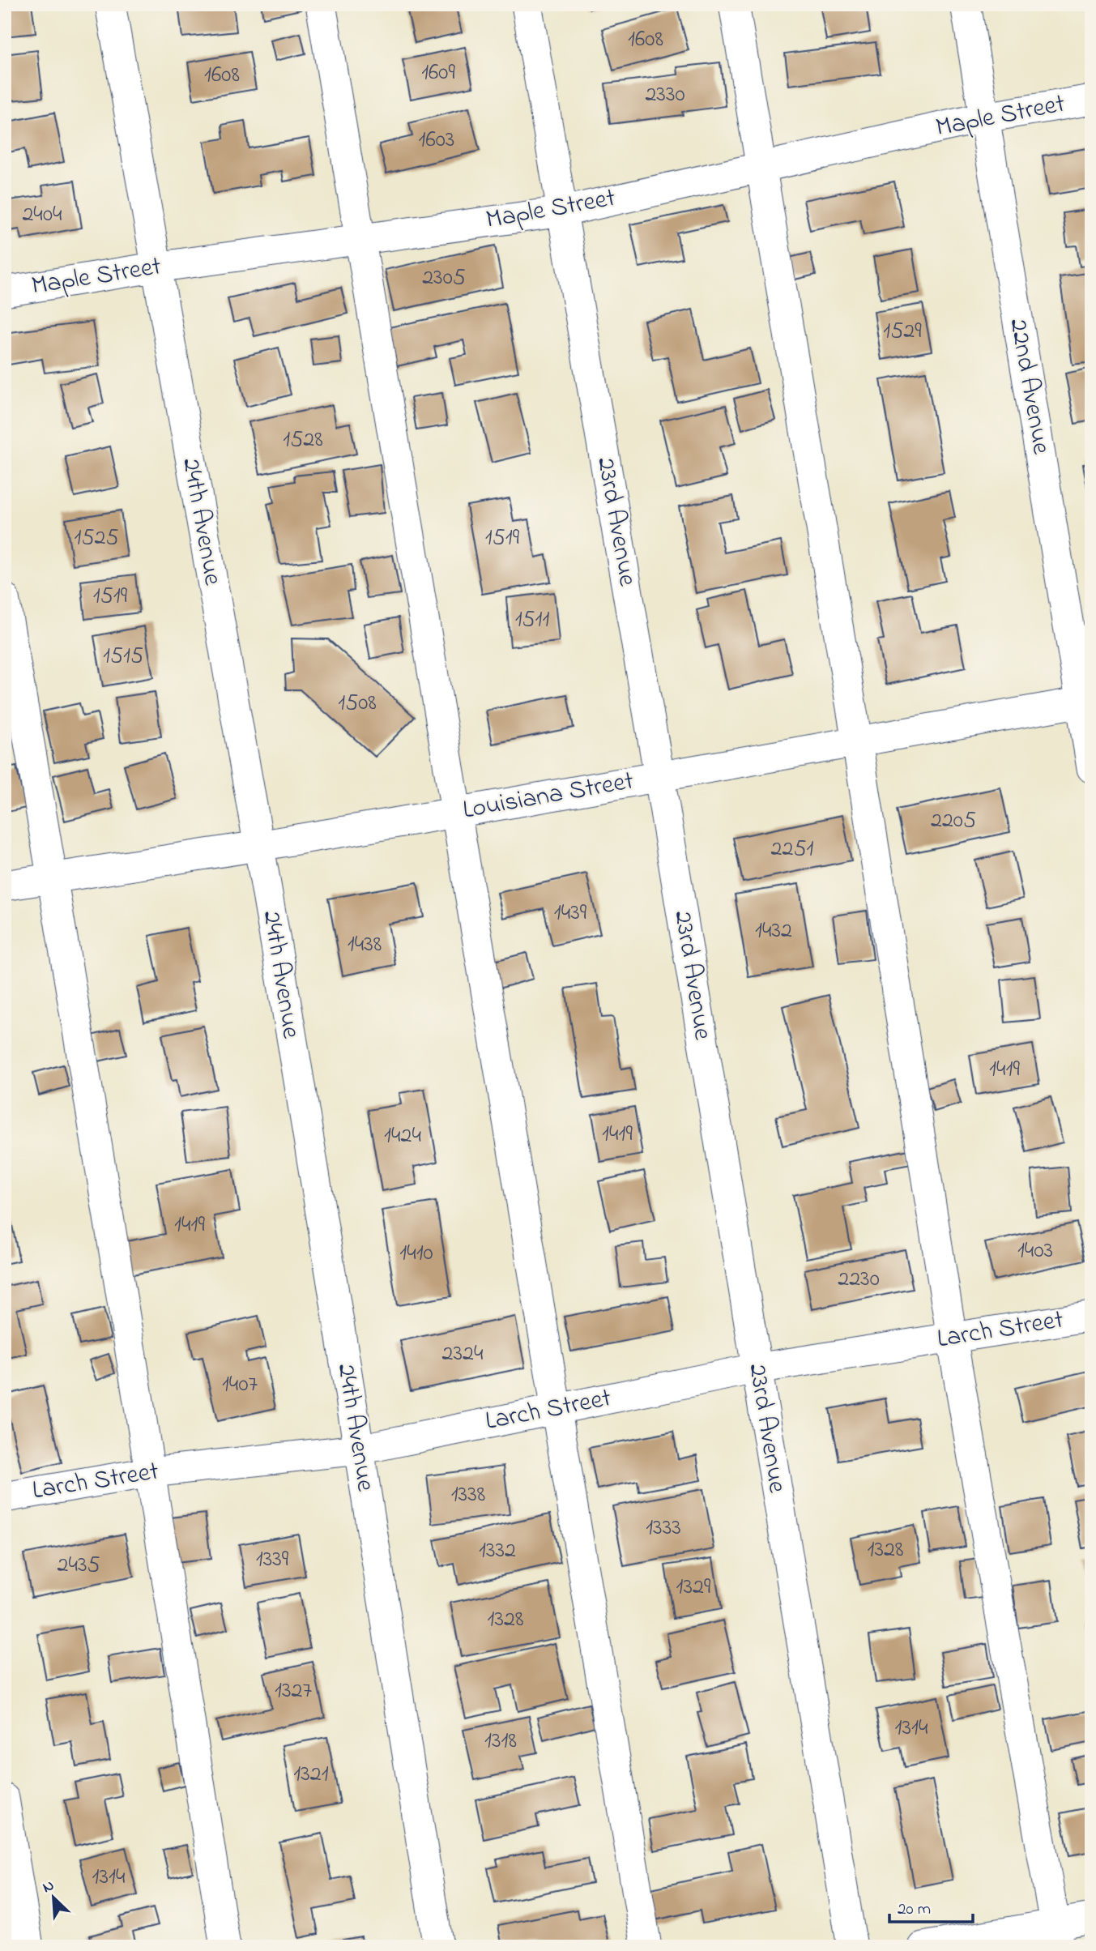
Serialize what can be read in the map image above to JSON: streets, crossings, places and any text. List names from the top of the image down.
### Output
{
  "streets": {
    "street": [
      "Maple Street",
      "22nd Avenue",
      "24th Avenue",
      "23rd Avenue",
      "Louisiana Street",
      "Larch Street"
    ]
  },
  "crossings": [
    ["Maple Street", "22nd Avenue"],
    ["Maple Street", "24th Avenue"],
    ["Maple Street", "23rd Avenue"],
    ["22nd Avenue", "Louisiana Street"],
    ["24th Avenue", "Louisiana Street"],
    ["24th Avenue", "Larch Street"],
    ["23rd Avenue", "Louisiana Street"],
    ["23rd Avenue", "Larch Street"]
  ],
  "house_numbers": [
    "1608",
    "1609",
    "1608",
    "2330",
    "1603",
    "2404",
    "2305",
    "1529",
    "1528",
    "1525",
    "1519",
    "1519",
    "1511",
    "1515",
    "1508",
    "2205",
    "2251",
    "1439",
    "1432",
    "1438",
    "1419",
    "1419",
    "1424",
    "1419",
    "1403",
    "1410",
    "2230",
    "2324",
    "1407",
    "1338",
    "1333",
    "1328",
    "1332",
    "1339",
    "2435",
    "1329",
    "1328",
    "1327",
    "1314",
    "1318",
    "1321",
    "1314"
  ],
  "scale_bar": "20 m",
  "north": "top left"
}
